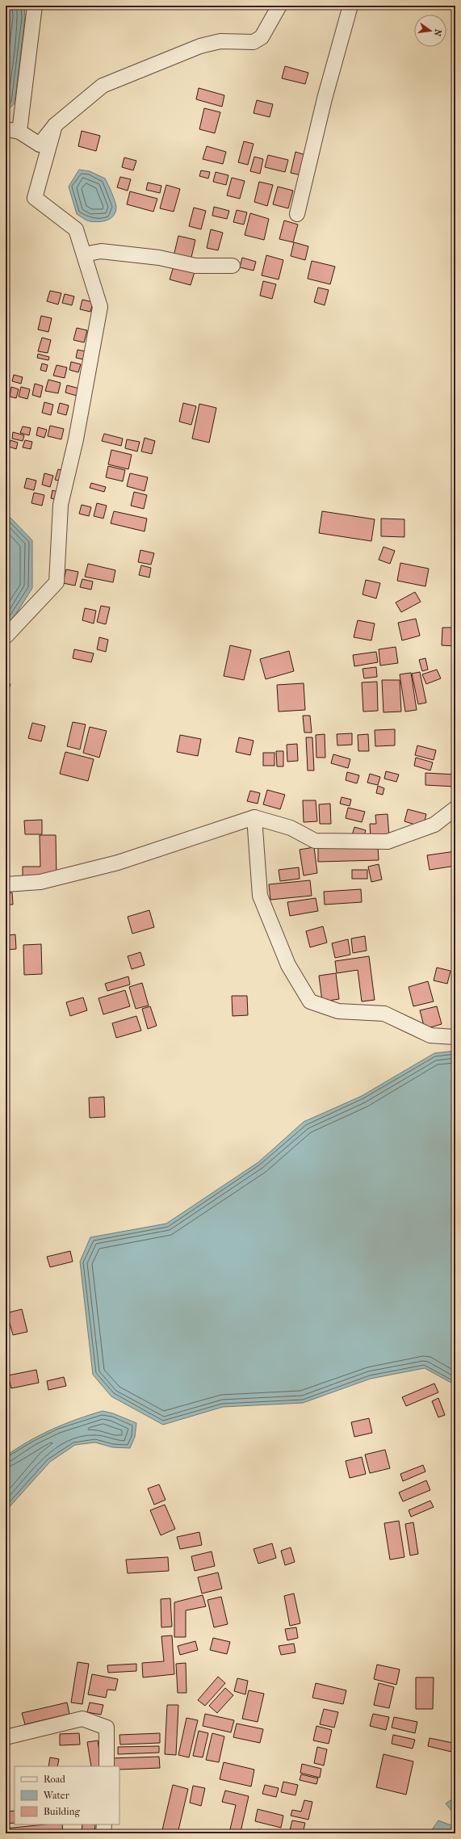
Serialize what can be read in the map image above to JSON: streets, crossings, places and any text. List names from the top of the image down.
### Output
{
  "legend": ["Road", "Water", "Building"],
  "north": "right"
}
